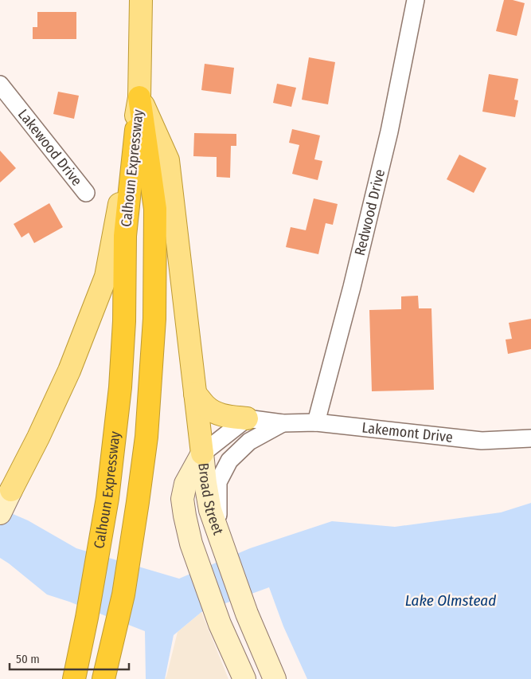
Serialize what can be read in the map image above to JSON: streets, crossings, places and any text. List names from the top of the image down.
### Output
{
  "streets": {
    "highway": ["Calhoun Expressway"],
    "main road": ["Broad Street"],
    "street": ["Lakewood Drive", "Redwood Drive", "Lakemont Drive"]
  },
  "crossings": [
    ["Redwood Drive", "Lakemont Drive"],
    ["Lakemont Drive", "Broad Street"]
  ],
  "water": ["Lake Olmstead"],
  "scale_bar": "50 m"
}
